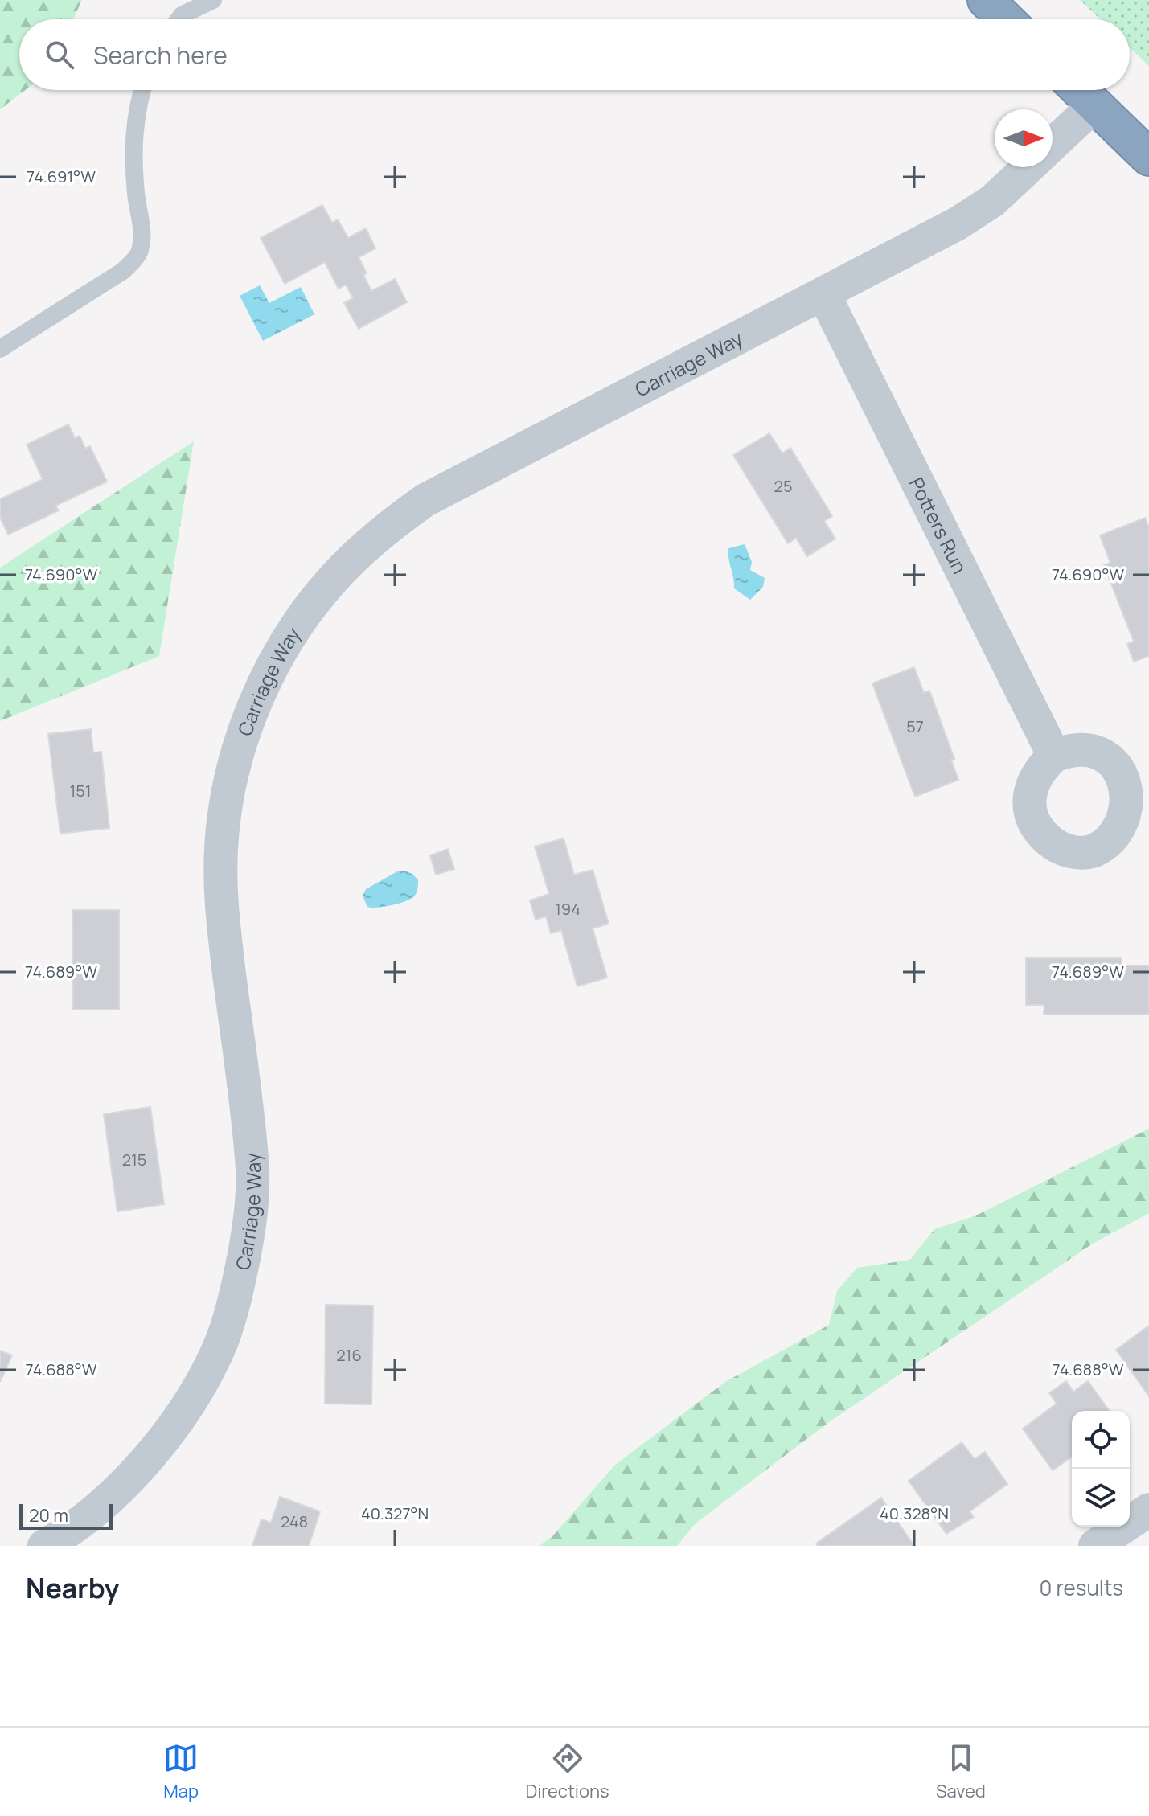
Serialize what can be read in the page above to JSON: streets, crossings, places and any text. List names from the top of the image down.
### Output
{
  "streets": {
    "street": ["Carriage Way", "Potters Run"]
  },
  "crossings": [
    ["Carriage Way", "Potters Run"]
  ],
  "house_numbers": [
    "25",
    "57",
    "151",
    "194",
    "215",
    "216",
    "248"
  ],
  "scale_bar": "20 m",
  "north": "right",
  "page": {
    "search": "Search here",
    "scale": "20 m",
    "heading": ["Nearby", "0 results"],
    "nav": ["Map", "Directions", "Saved"]
  },
  "coordinates": [
    "74.691°W",
    "74.690°W",
    "74.689°W",
    "74.688°W",
    "40.327°N",
    "40.328°N"
  ]
}
